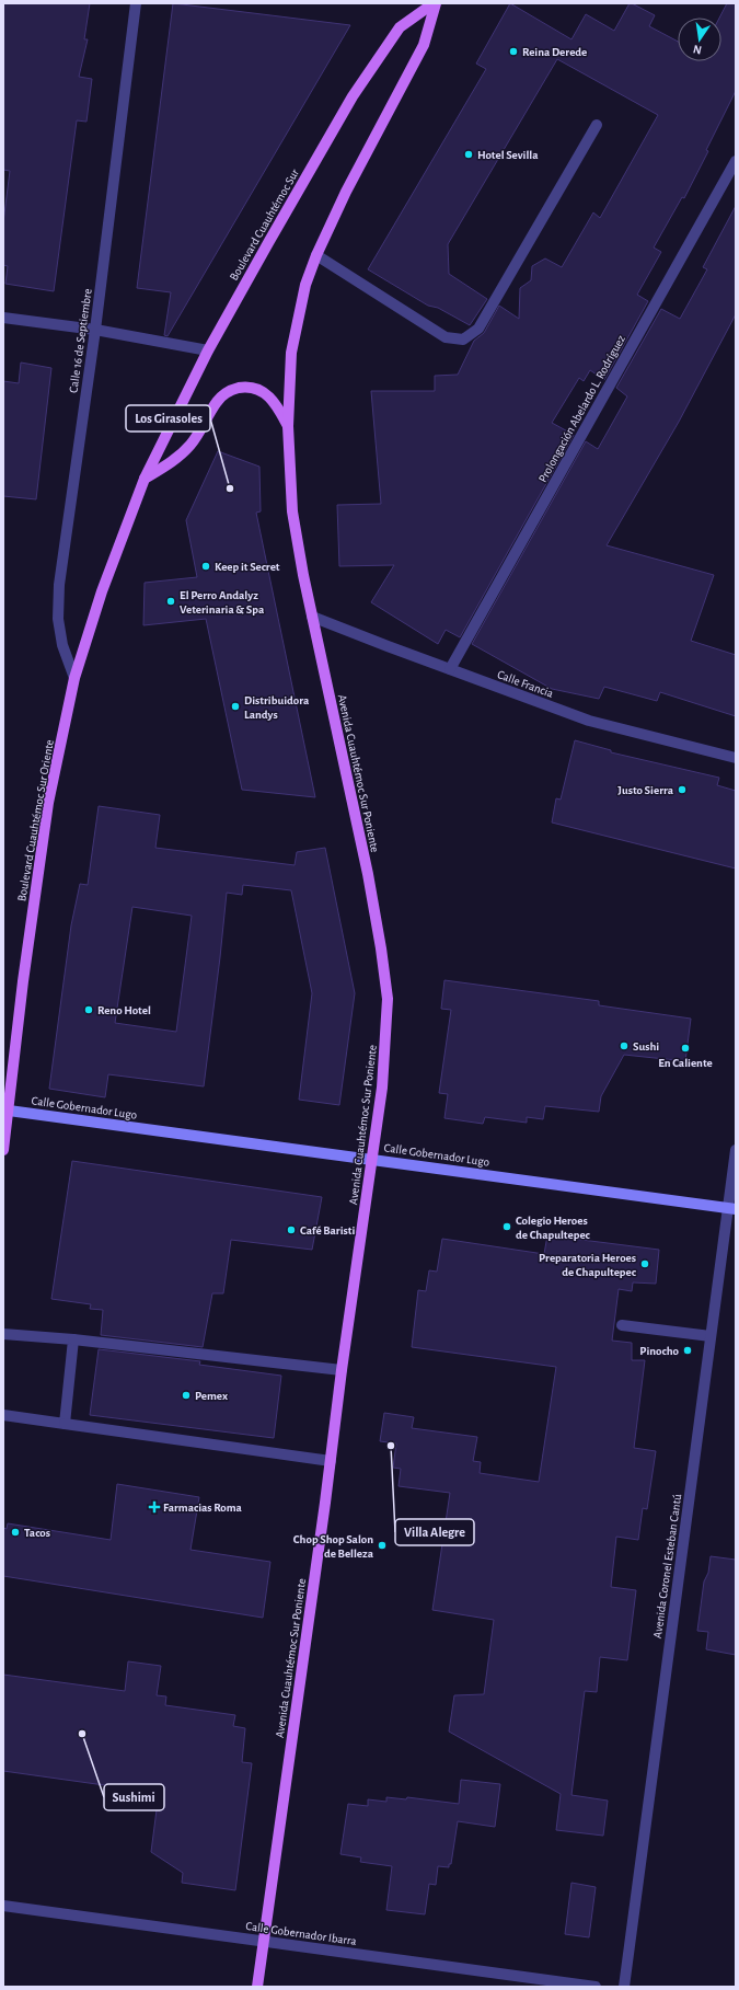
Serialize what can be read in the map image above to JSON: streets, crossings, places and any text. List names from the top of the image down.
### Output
{
  "streets": {
    "main road": [
      "Boulevard Cuauhtémoc Sur",
      "Avenida Cuauhtémoc Sur Poniente",
      "Boulevard Cuauhtémoc Sur Oriente",
      "Calle Gobernador Lugo"
    ],
    "street": [
      "Calle 16 de Septiembre",
      "Prolongación Abelardo L. Rodríguez",
      "Calle Francia",
      "Avenida Coronel Esteban Cantú",
      "Calle Gobernador Ibarra"
    ]
  },
  "crossings": [
    ["Boulevard Cuauhtémoc Sur", "Avenida Cuauhtémoc Sur Poniente"],
    ["Boulevard Cuauhtémoc Sur", "Boulevard Cuauhtémoc Sur Oriente"],
    ["Calle 16 de Septiembre", "Boulevard Cuauhtémoc Sur Oriente"],
    ["Prolongación Abelardo L. Rodríguez", "Calle Francia"],
    ["Calle Francia", "Avenida Cuauhtémoc Sur Poniente"],
    ["Avenida Cuauhtémoc Sur Poniente", "Calle Gobernador Lugo"],
    ["Avenida Cuauhtémoc Sur Poniente", "Calle Gobernador Ibarra"],
    ["Boulevard Cuauhtémoc Sur Oriente", "Calle Gobernador Lugo"],
    ["Calle Gobernador Lugo", "Avenida Coronel Esteban Cantú"]
  ],
  "places": {
    "other": [
      "Reina Derede",
      "Hotel Sevilla",
      "Los Girasoles",
      "Keep it Secret",
      "El Perro Andalyz Veterinaria & Spa",
      "Distribuidora Landys",
      "Justo Sierra",
      "Reno Hotel",
      "Sushi",
      "En Caliente",
      "Colegio Heroes de Chapultepec",
      "Café Baristi",
      "Preparatoria Heroes de Chapultepec",
      "Pinocho",
      "Pemex",
      "Villa Alegre",
      "Tacos",
      "Chop Shop Salon de Belleza",
      "Sushimi"
    ],
    "health": ["Farmacias Roma"]
  },
  "north": "bottom"
}
